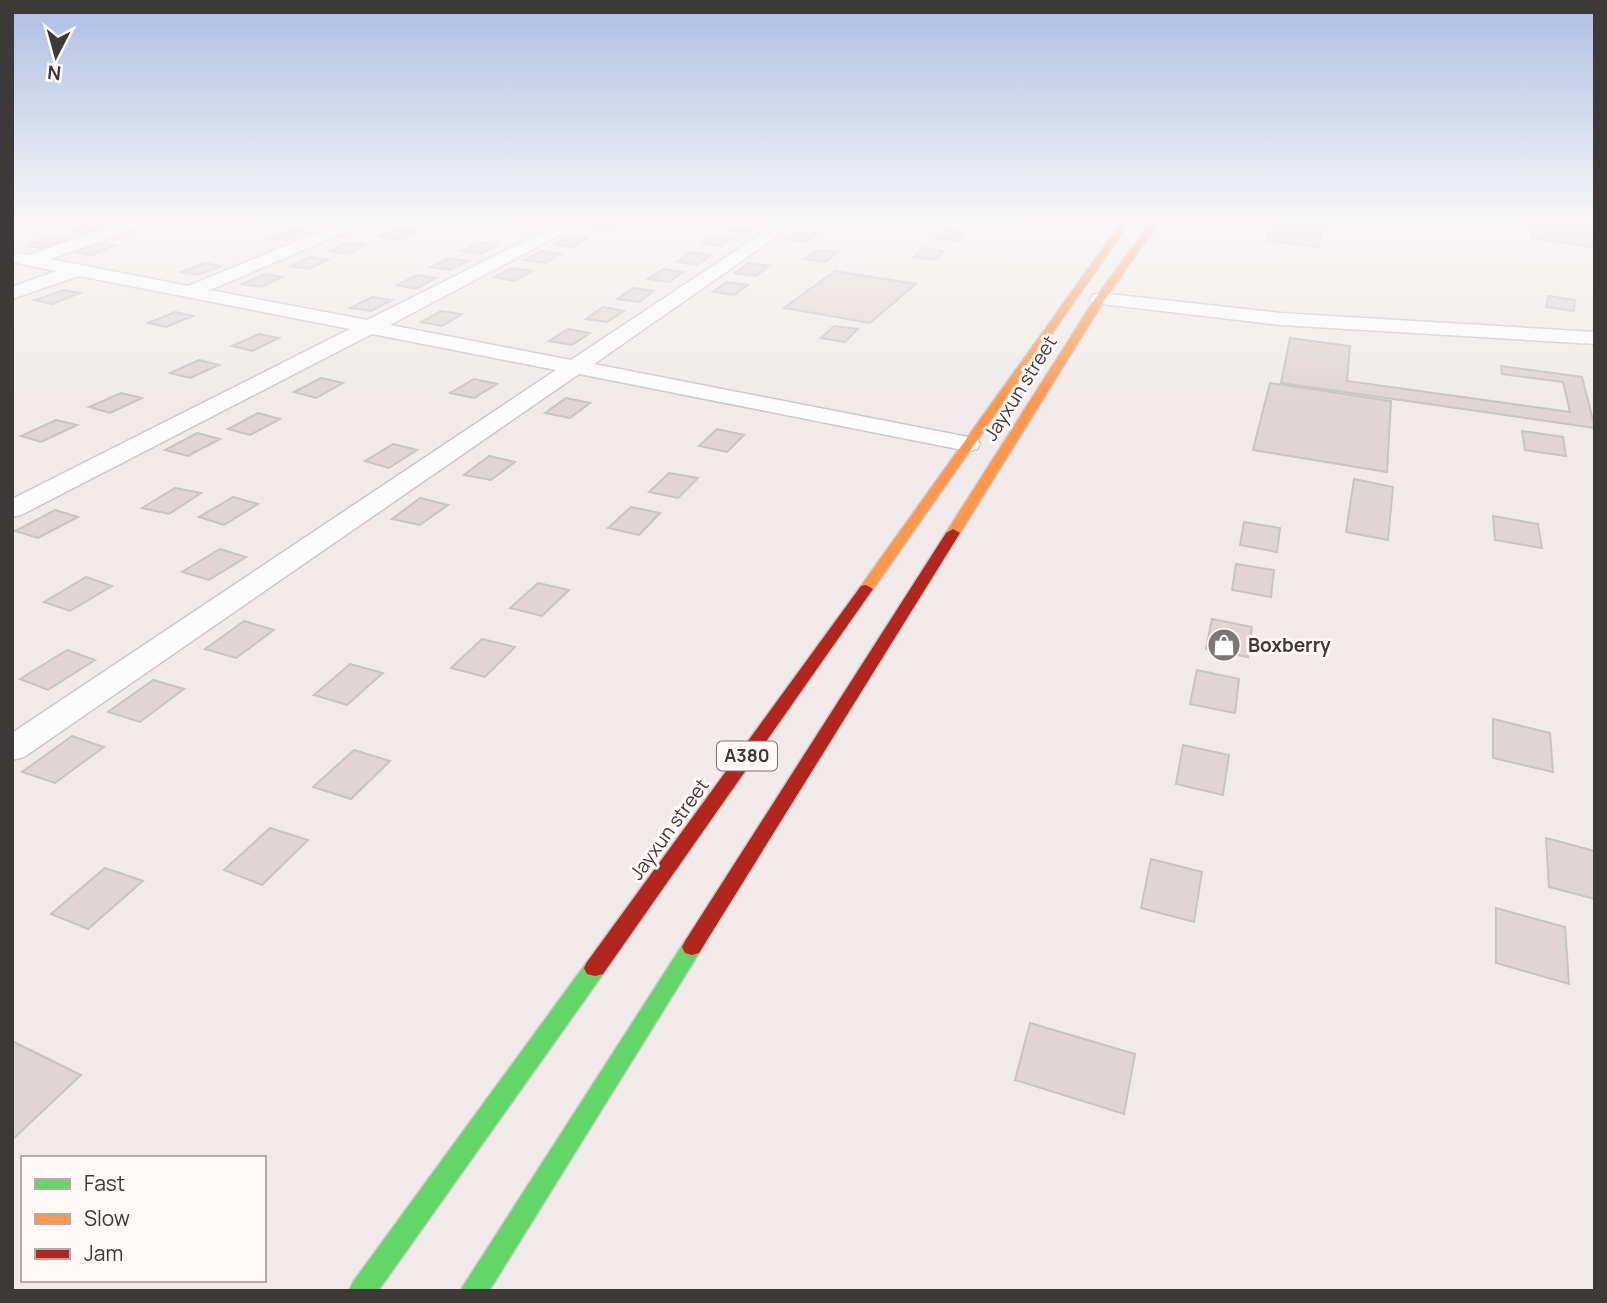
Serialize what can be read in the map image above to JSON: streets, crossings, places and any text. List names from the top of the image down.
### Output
{
  "streets": {
    "highway": ["Jayxun street", "A380"]
  },
  "places": {
    "shop": ["Boxberry"]
  },
  "legend": ["Fast", "Slow", "Jam"],
  "north": "bottom"
}
